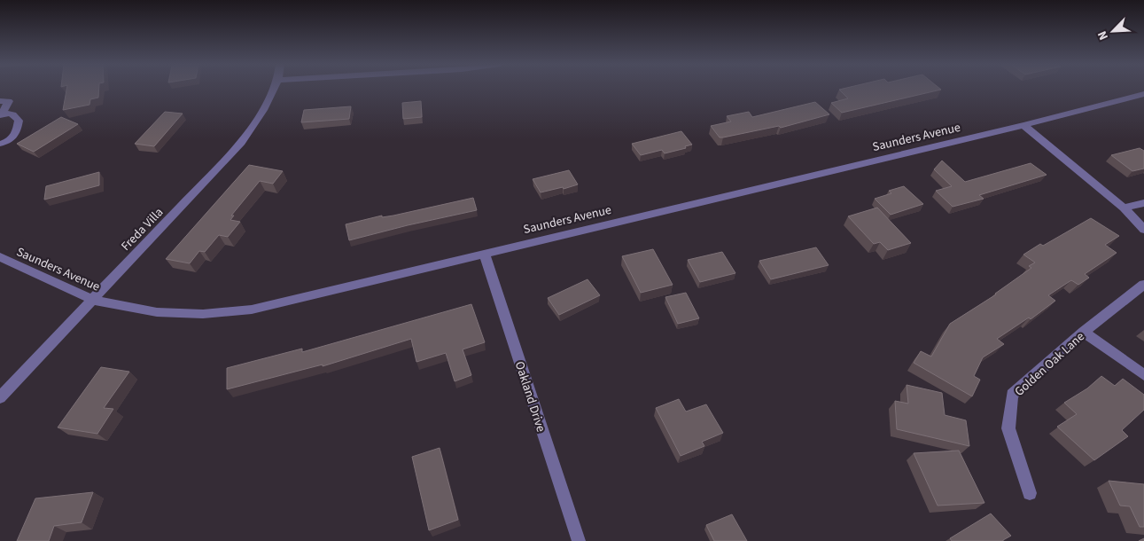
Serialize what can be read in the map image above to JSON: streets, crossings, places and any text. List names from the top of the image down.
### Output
{
  "streets": {
    "street": [
      "Saunders Avenue",
      "Freda Villa",
      "Golden Oak Lane",
      "Oakland Drive"
    ]
  },
  "crossings": [
    ["Saunders Avenue", "Freda Villa"],
    ["Saunders Avenue", "Oakland Drive"]
  ],
  "north": "bottom left"
}
